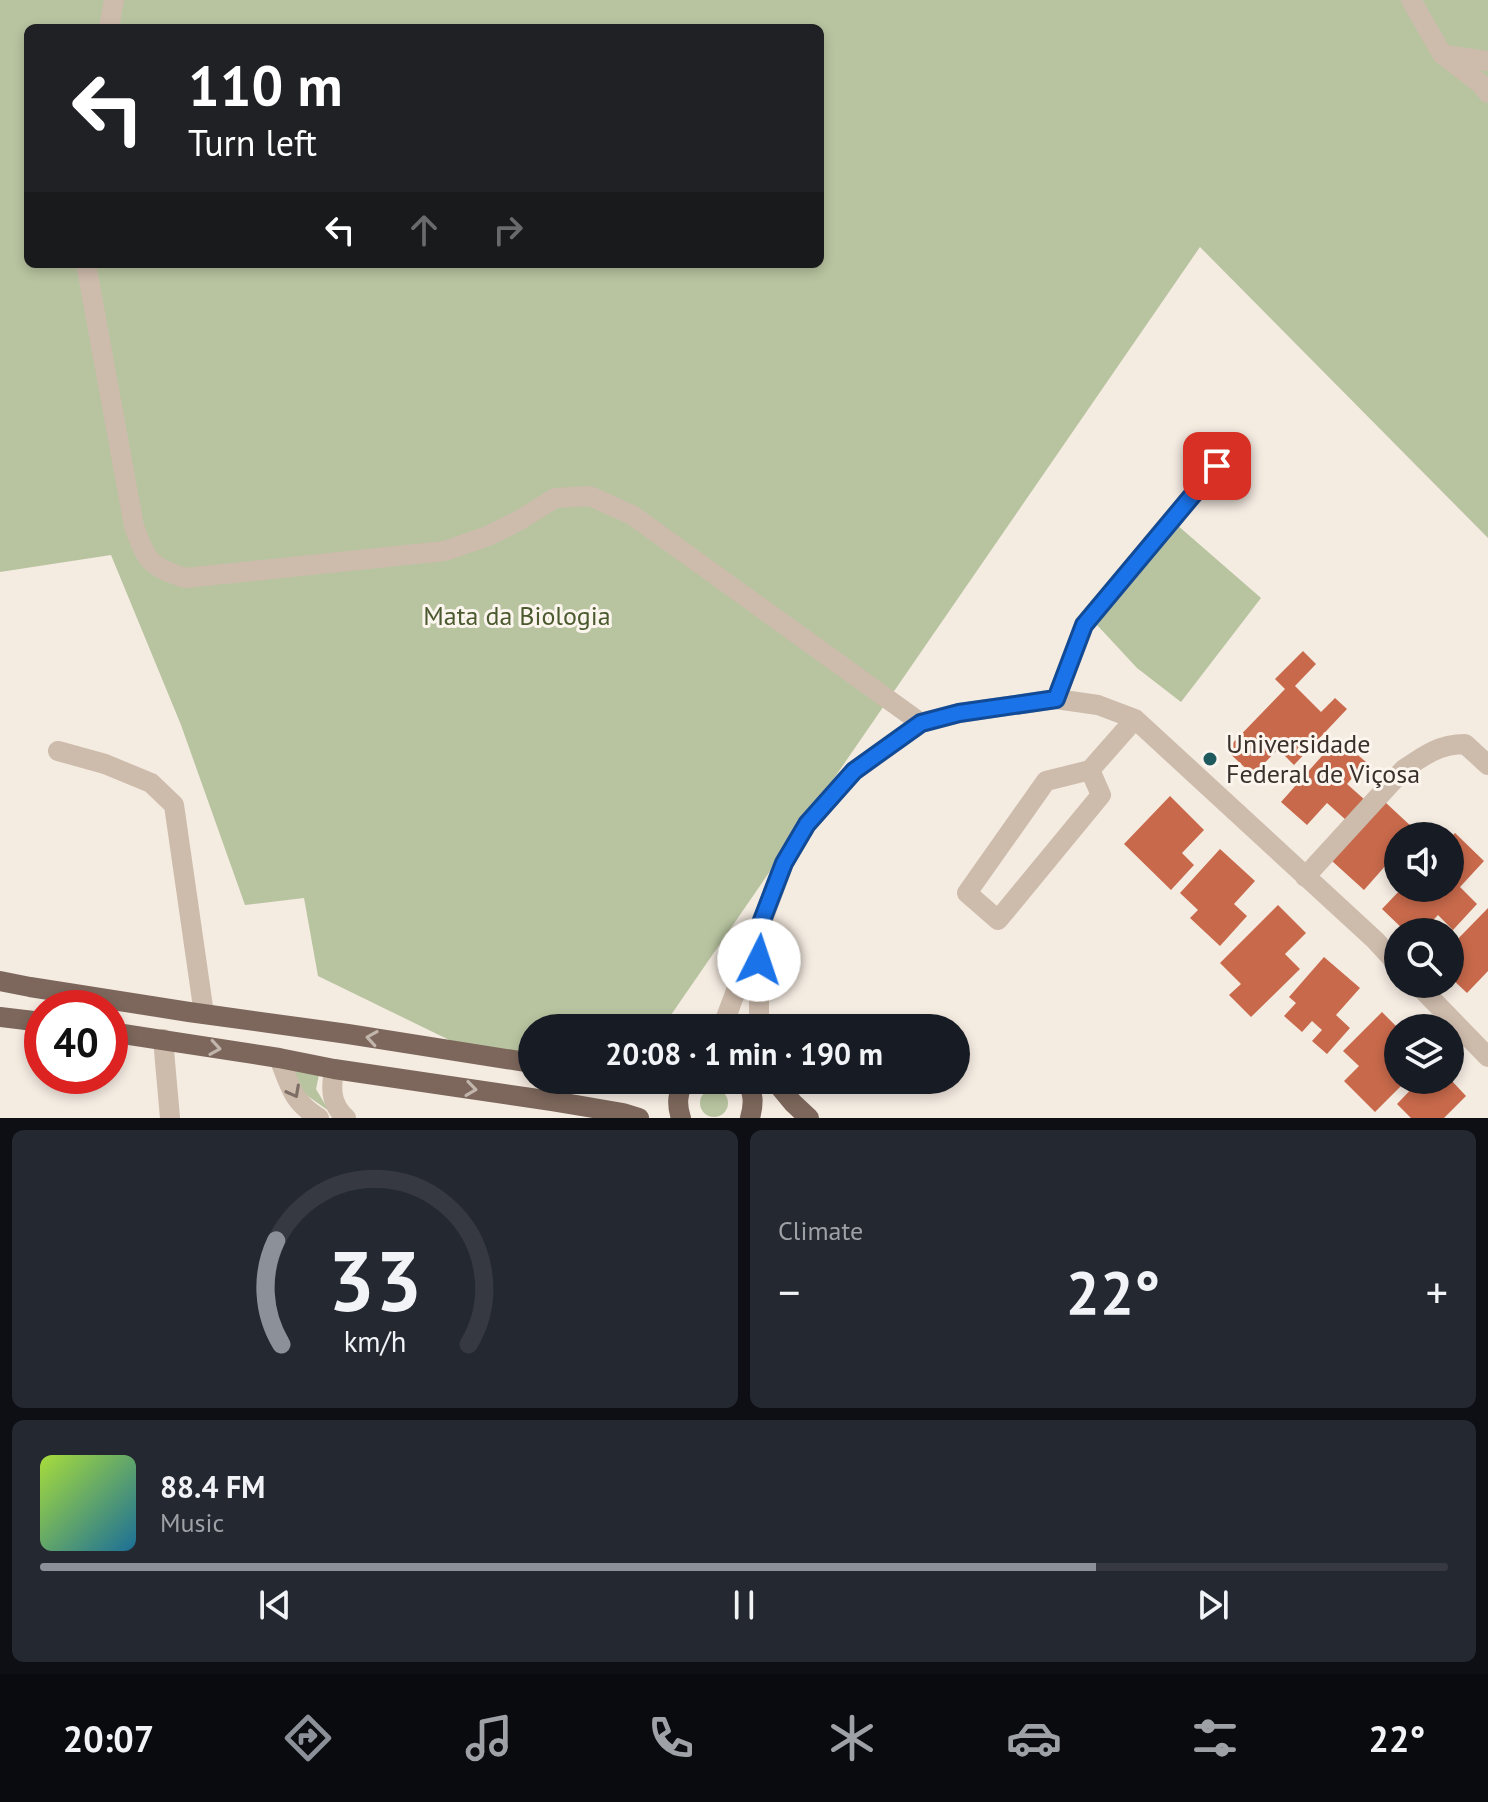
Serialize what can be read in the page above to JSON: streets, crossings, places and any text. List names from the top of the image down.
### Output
{
  "parks": ["Mata da Biologia"],
  "places": ["Universidade Federal de Viçosa"],
  "page": {
    "turn": ["110 m", "Turn left"],
    "limit": "40",
    "trip": "20:08 · 1 min · 190 m",
    "tile": "Climate",
    "heat": ["−", "22°", "+"],
    "song": ["88.4 FM", "Music"],
    "tabs": ["20:07", "22°"],
    "gauge": ["33", "km/h"]
  }
}
